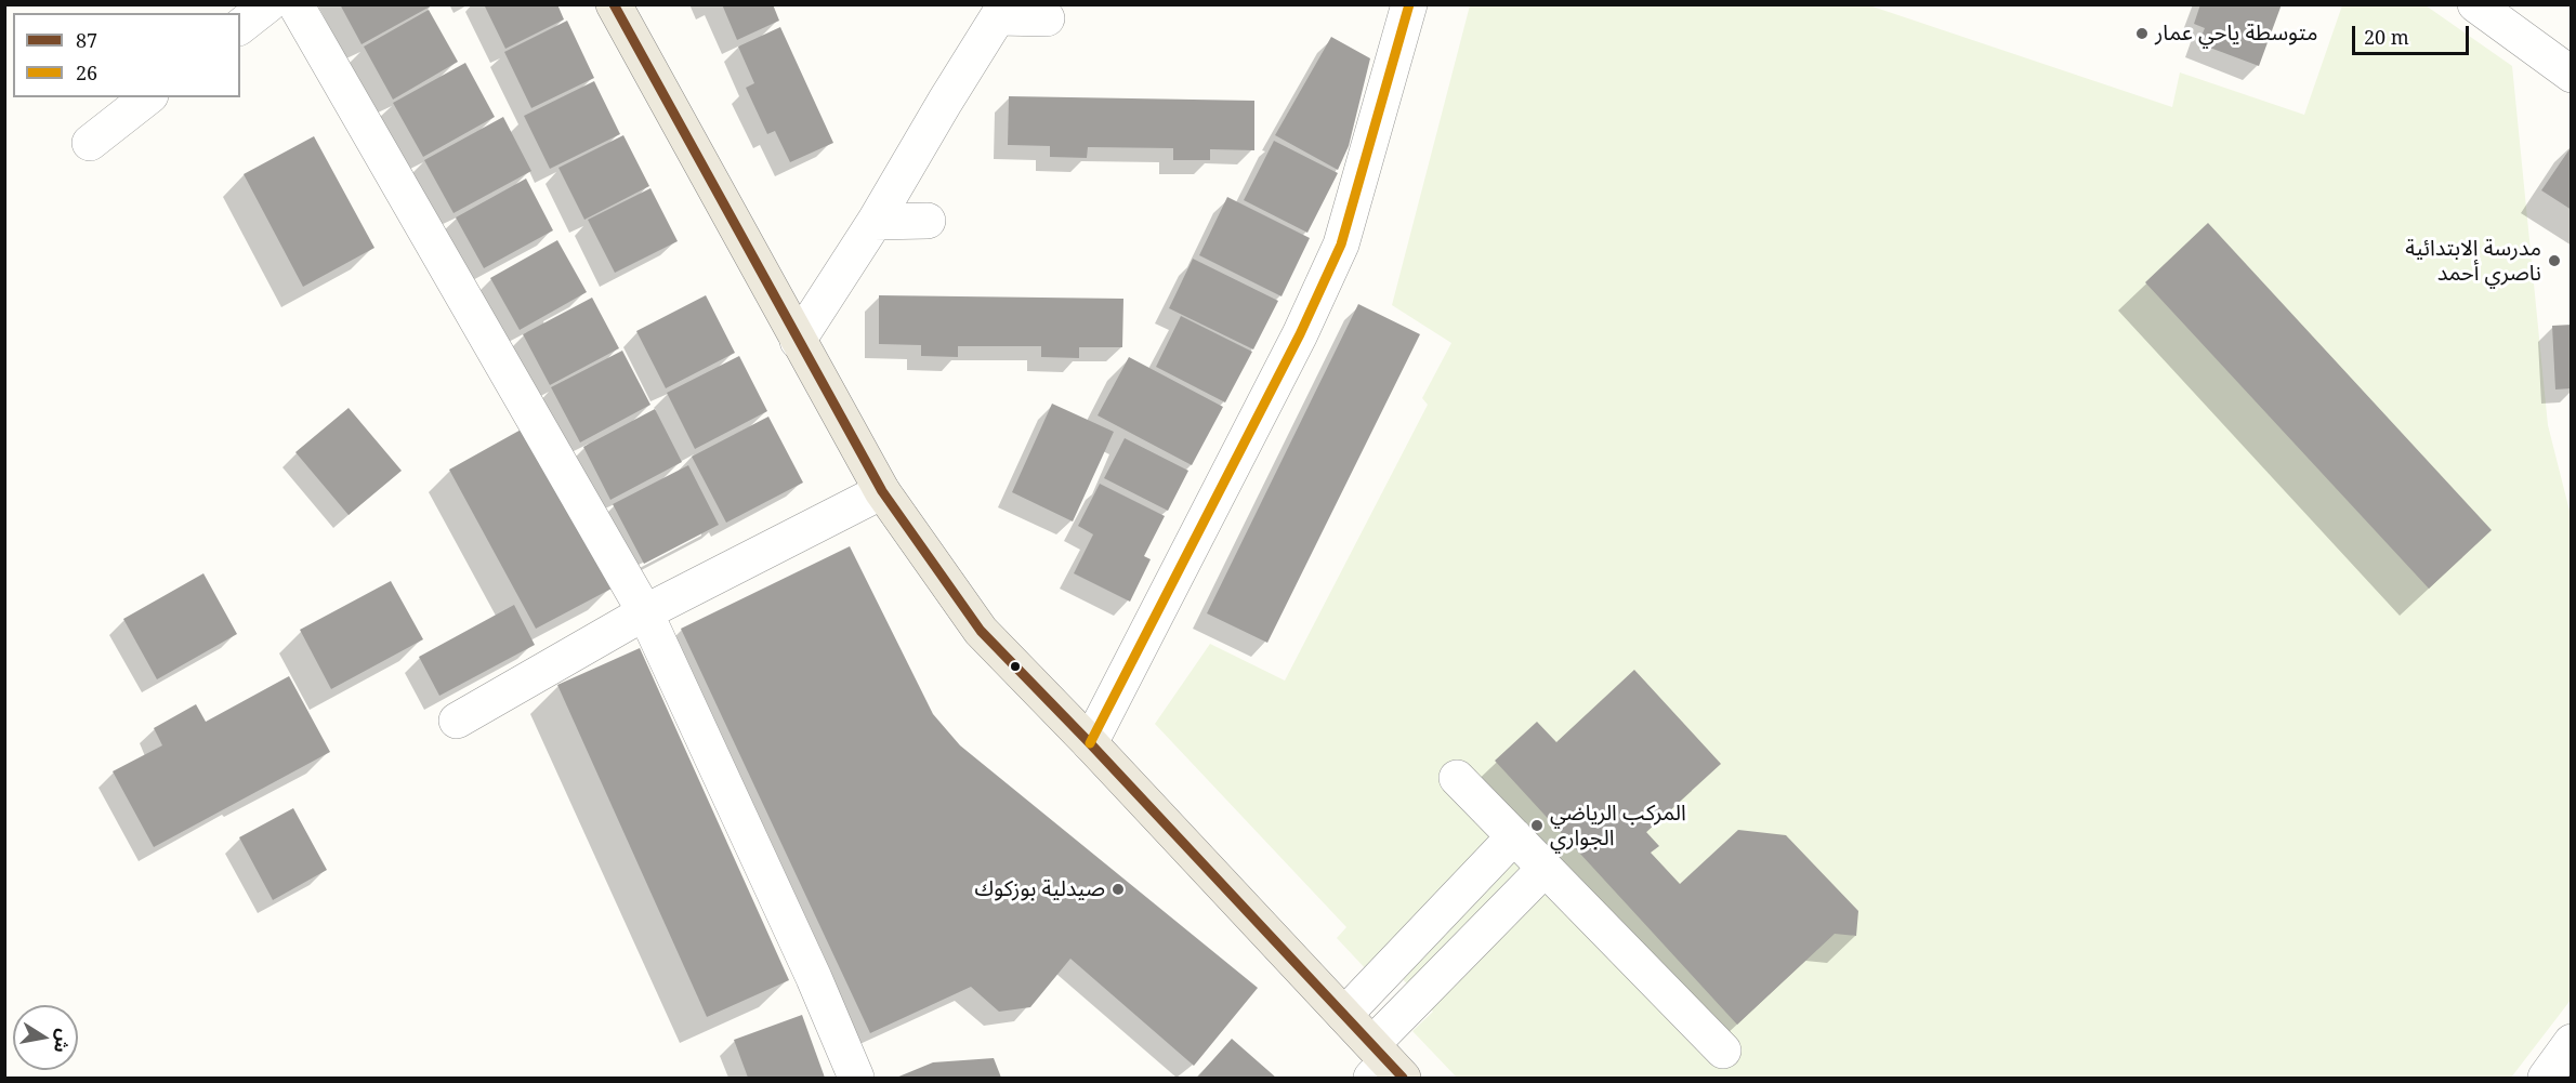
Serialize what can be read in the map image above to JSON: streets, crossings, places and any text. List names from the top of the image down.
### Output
{
  "places": [
    "متوسطة ياحي عمار",
    "مدرسة الابتدائية ناصري أحمد",
    "المركب الرياضي الجواري",
    "صيدلية بوزكوك"
  ],
  "lines": ["transit line 87", "transit line 26"],
  "legend": ["87", "26"],
  "scale_bar": "20 m",
  "north": "right"
}
